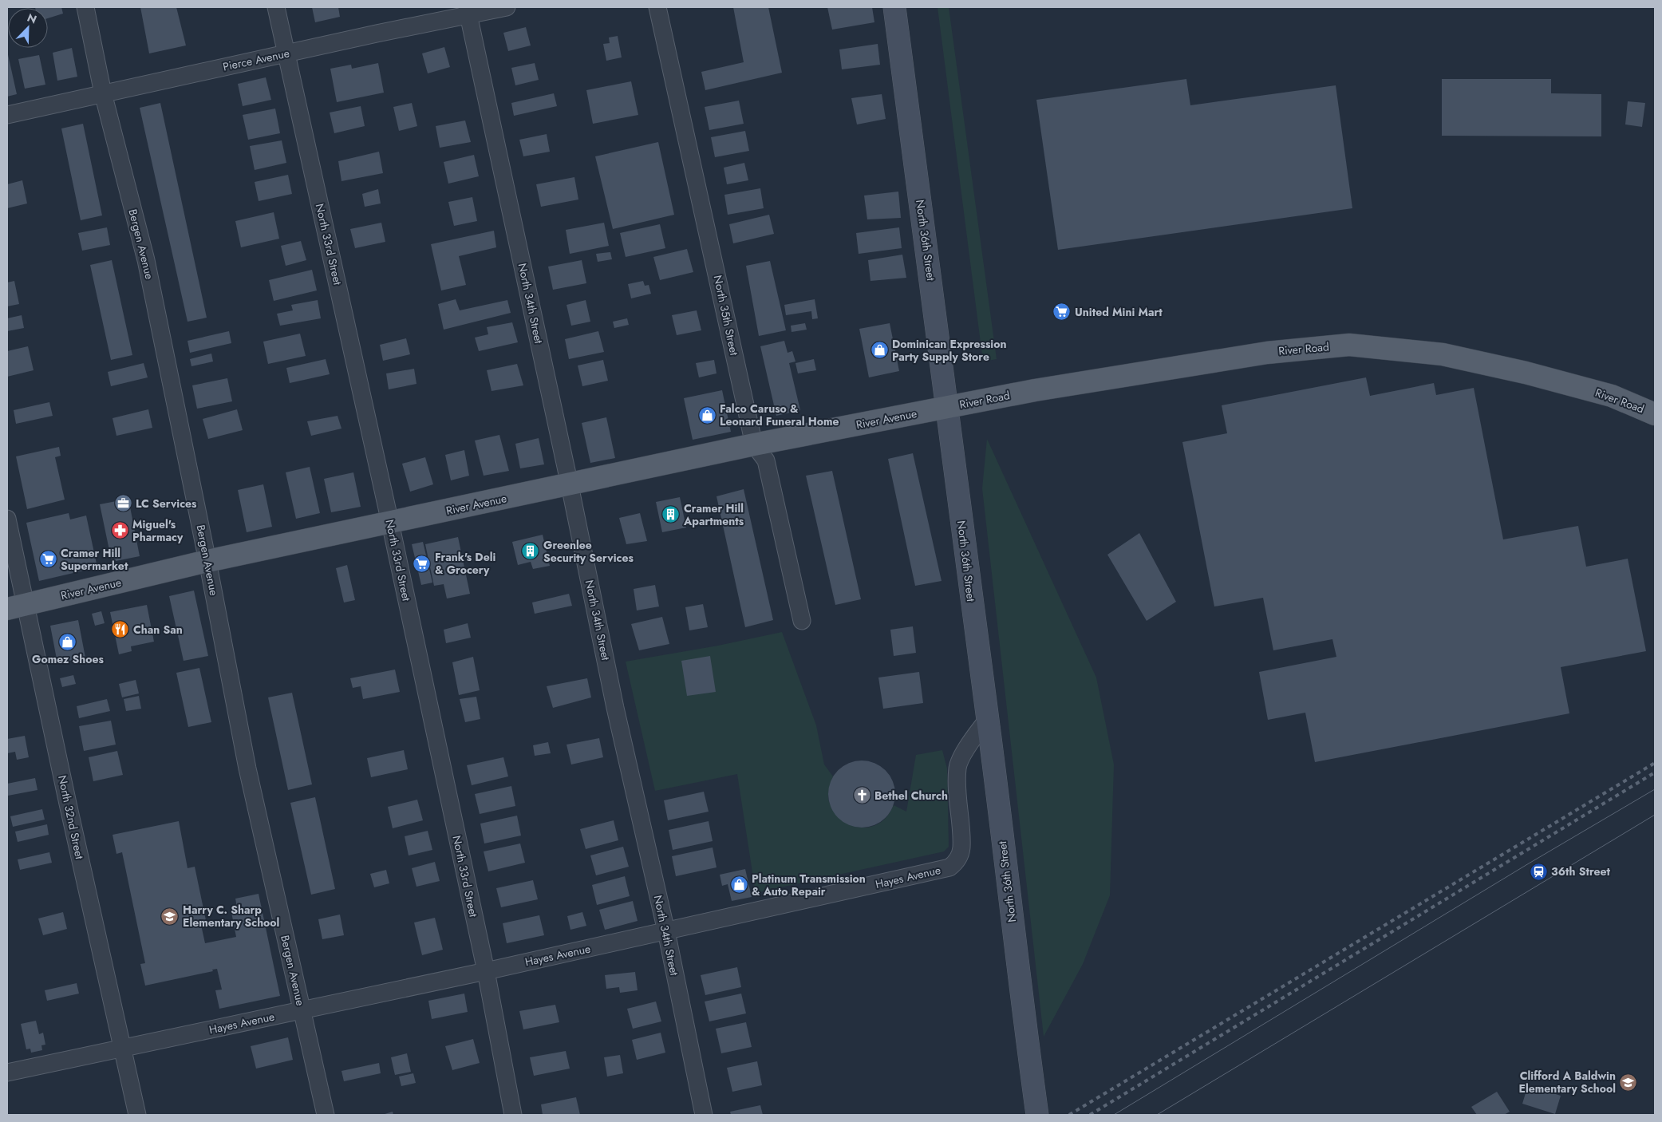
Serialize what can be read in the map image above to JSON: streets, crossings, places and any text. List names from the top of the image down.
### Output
{
  "streets": {
    "main road": ["River Road", "River Avenue"],
    "street": [
      "Pierce Avenue",
      "North 36th Street",
      "Bergen Avenue",
      "North 33rd Street",
      "North 34th Street",
      "North 35th Street",
      "North 32nd Street",
      "Hayes Avenue"
    ]
  },
  "crossings": [
    ["Pierce Avenue", "Bergen Avenue"],
    ["Pierce Avenue", "North 33rd Street"],
    ["Pierce Avenue", "North 34th Street"],
    ["North 36th Street", "River Road"],
    ["North 36th Street", "River Avenue"],
    ["North 36th Street", "Hayes Avenue"],
    ["Bergen Avenue", "River Avenue"],
    ["Bergen Avenue", "Hayes Avenue"],
    ["North 33rd Street", "River Avenue"],
    ["North 33rd Street", "Hayes Avenue"],
    ["North 34th Street", "River Avenue"],
    ["North 34th Street", "Hayes Avenue"],
    ["North 35th Street", "River Avenue"],
    ["River Road", "River Avenue"],
    ["River Avenue", "North 32nd Street"],
    ["North 32nd Street", "Hayes Avenue"]
  ],
  "places": {
    "supermarket": ["United Mini Mart", "Cramer Hill Supermarket", "Frank's Deli & Grocery"],
    "shop": [
      "Dominican Expression Party Supply Store",
      "Falco Caruso & Leonard Funeral Home",
      "Gomez Shoes",
      "Platinum Transmission & Auto Repair"
    ],
    "office": ["LC Services"],
    "building": ["Cramer Hill Apartments", "Greenlee Security Services"],
    "pharmacy": ["Miguel's Pharmacy"],
    "restaurant": ["Chan San"],
    "church": ["Bethel Church"],
    "station": ["36th Street"],
    "school or university": ["Harry C. Sharp Elementary School", "Clifford A Baldwin Elementary School"]
  },
  "north": "top right"
}
